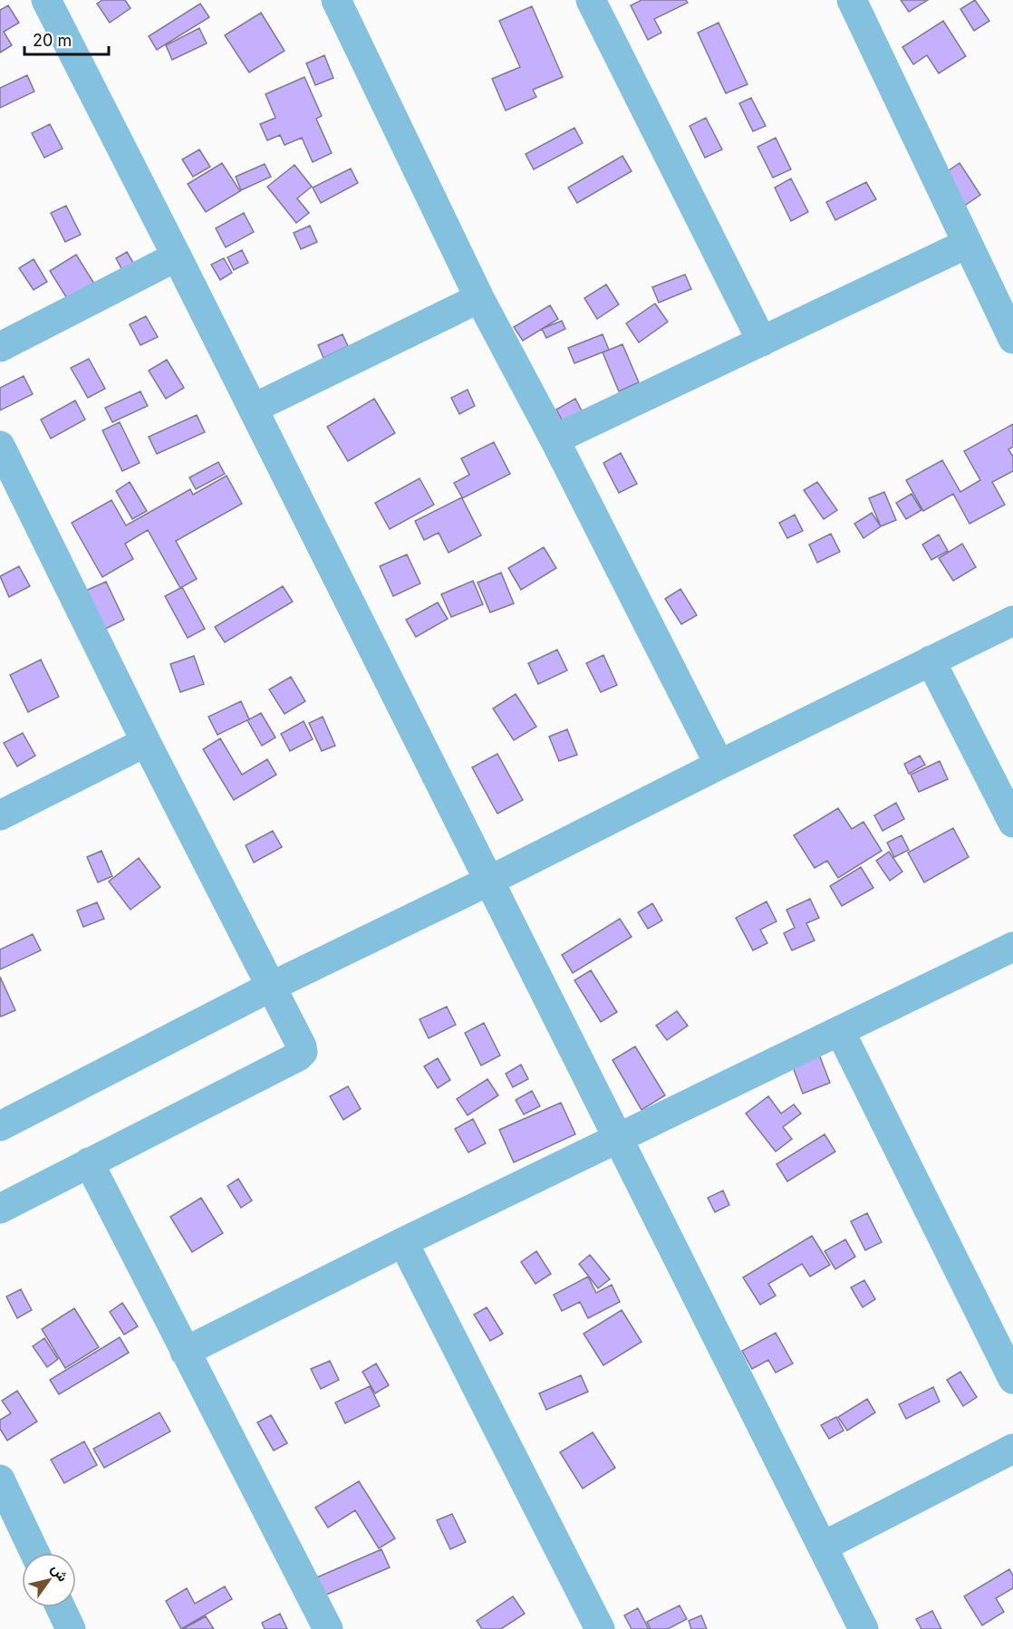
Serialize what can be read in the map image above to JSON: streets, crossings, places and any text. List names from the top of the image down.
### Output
{
  "scale_bar": "20 m",
  "north": "top right"
}
